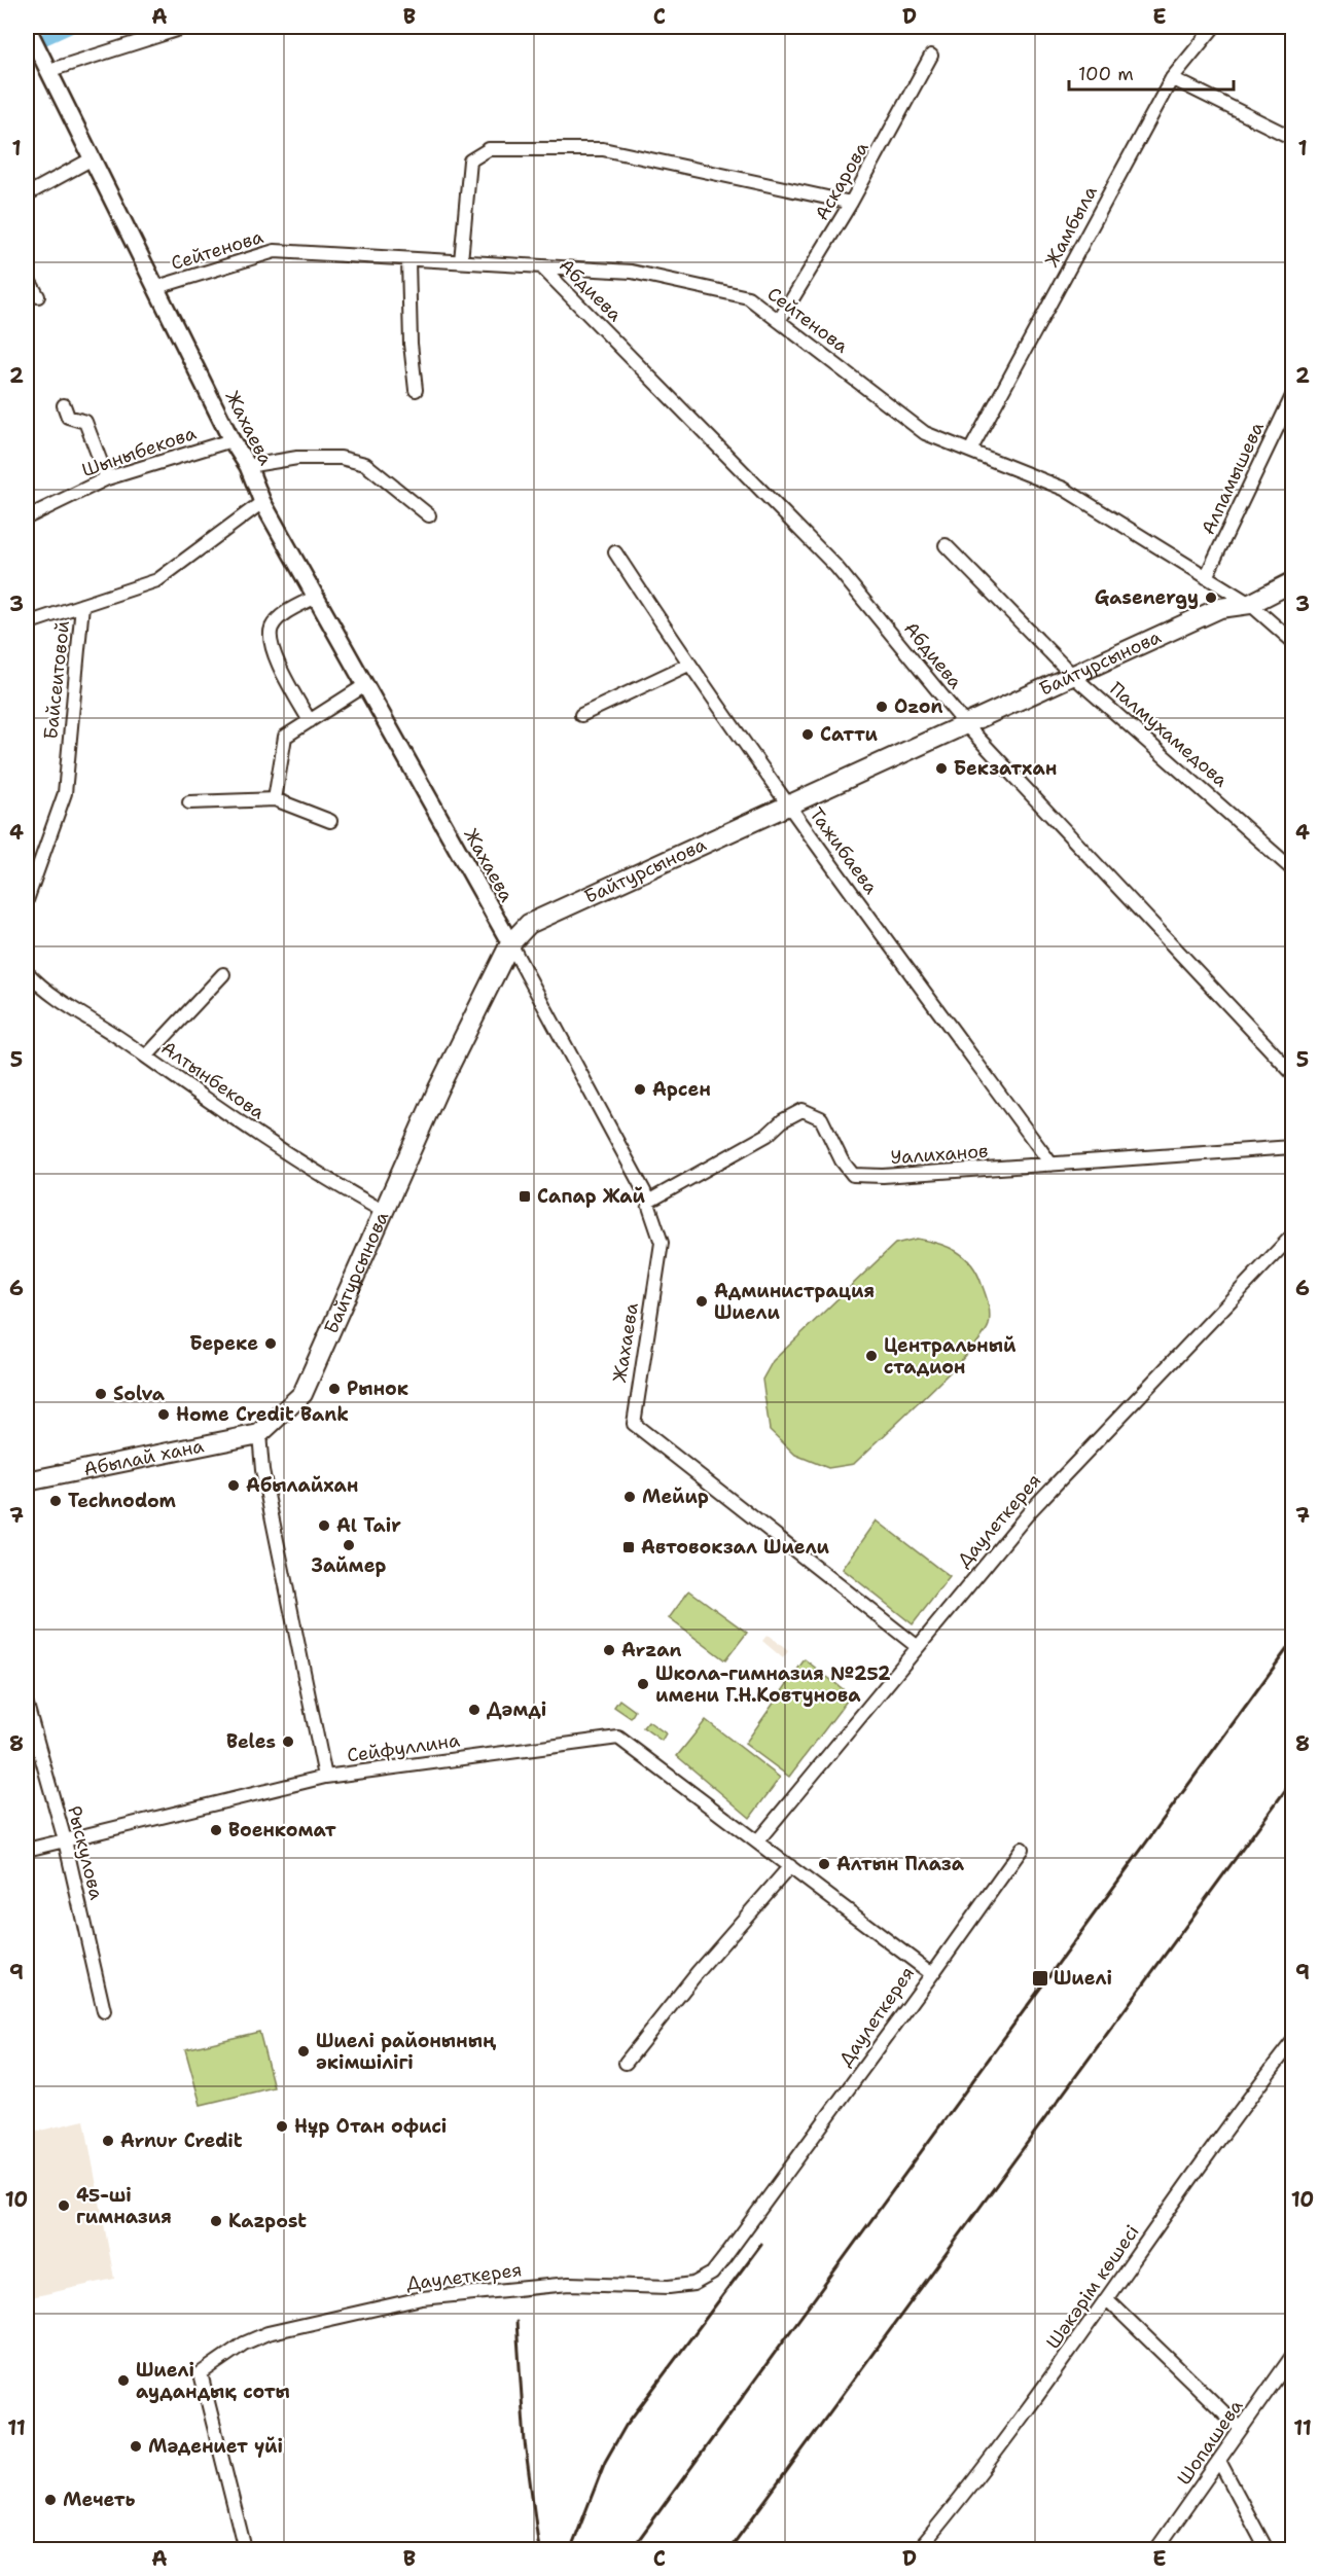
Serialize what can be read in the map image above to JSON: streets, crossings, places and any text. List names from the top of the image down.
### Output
{
  "streets": {
    "main road": ["Байтурсынова", "Абылай хана"],
    "street": [
      "Аскарова",
      "Жамбыла",
      "Сейтенова",
      "Абдиева",
      "Жахаева",
      "Шыныбекова",
      "Алпамышева",
      "Байсеитовой",
      "Палмухамедова",
      "Тажибаева",
      "Алтынбекова",
      "Уалиханов",
      "Даулеткерея",
      "Сейфуллина",
      "Рыскулова",
      "Шәкәрім көшесі",
      "Шопашева"
    ]
  },
  "crossings": [
    ["Аскарова", "Сейтенова"],
    ["Жамбыла", "Сейтенова"],
    ["Сейтенова", "Абдиева"],
    ["Сейтенова", "Жахаева"],
    ["Сейтенова", "Алпамышева"],
    ["Сейтенова", "Байтурсынова"],
    ["Абдиева", "Байтурсынова"],
    ["Жахаева", "Шыныбекова"],
    ["Жахаева", "Байтурсынова"],
    ["Жахаева", "Байсеитовой"],
    ["Жахаева", "Уалиханов"],
    ["Жахаева", "Даулеткерея"],
    ["Байтурсынова", "Палмухамедова"],
    ["Байтурсынова", "Тажибаева"],
    ["Байтурсынова", "Алтынбекова"],
    ["Байтурсынова", "Абылай хана"],
    ["Тажибаева", "Уалиханов"],
    ["Даулеткерея", "Сейфуллина"],
    ["Сейфуллина", "Рыскулова"]
  ],
  "places": {
    "other": [
      "Gasenergy",
      "Ozon",
      "Сатти",
      "Бекзатхан",
      "Арсен",
      "Администрация Шиели",
      "Береке",
      "Центральный стадион",
      "Рынок",
      "Solva",
      "Home Credit Bank",
      "Абылайхан",
      "Мейир",
      "Technodom",
      "Al Tair",
      "Займер",
      "Arzan",
      "Школа-гимназия №252 имени Г.Н.Ковтунова",
      "Дәмді",
      "Beles",
      "Военкомат",
      "Алтын Плаза",
      "Шиелі районының әкімшілігі",
      "Нұр Отан офисі",
      "Arnur Credit",
      "45-ші гимназия",
      "Kazpost",
      "Шиелі аудандық соты",
      "Мәдениет үйі",
      "Мечеть"
    ],
    "transit": ["Сапар Жай", "Автовокзал Шиели", "Шиелі"]
  },
  "scale_bar": "100 m",
  "grid": {
    "columns": [
      "A",
      "B",
      "C",
      "D",
      "E"
    ],
    "rows": [
      "1",
      "2",
      "3",
      "4",
      "5",
      "6",
      "7",
      "8",
      "9",
      "10",
      "11"
    ]
  }
}
